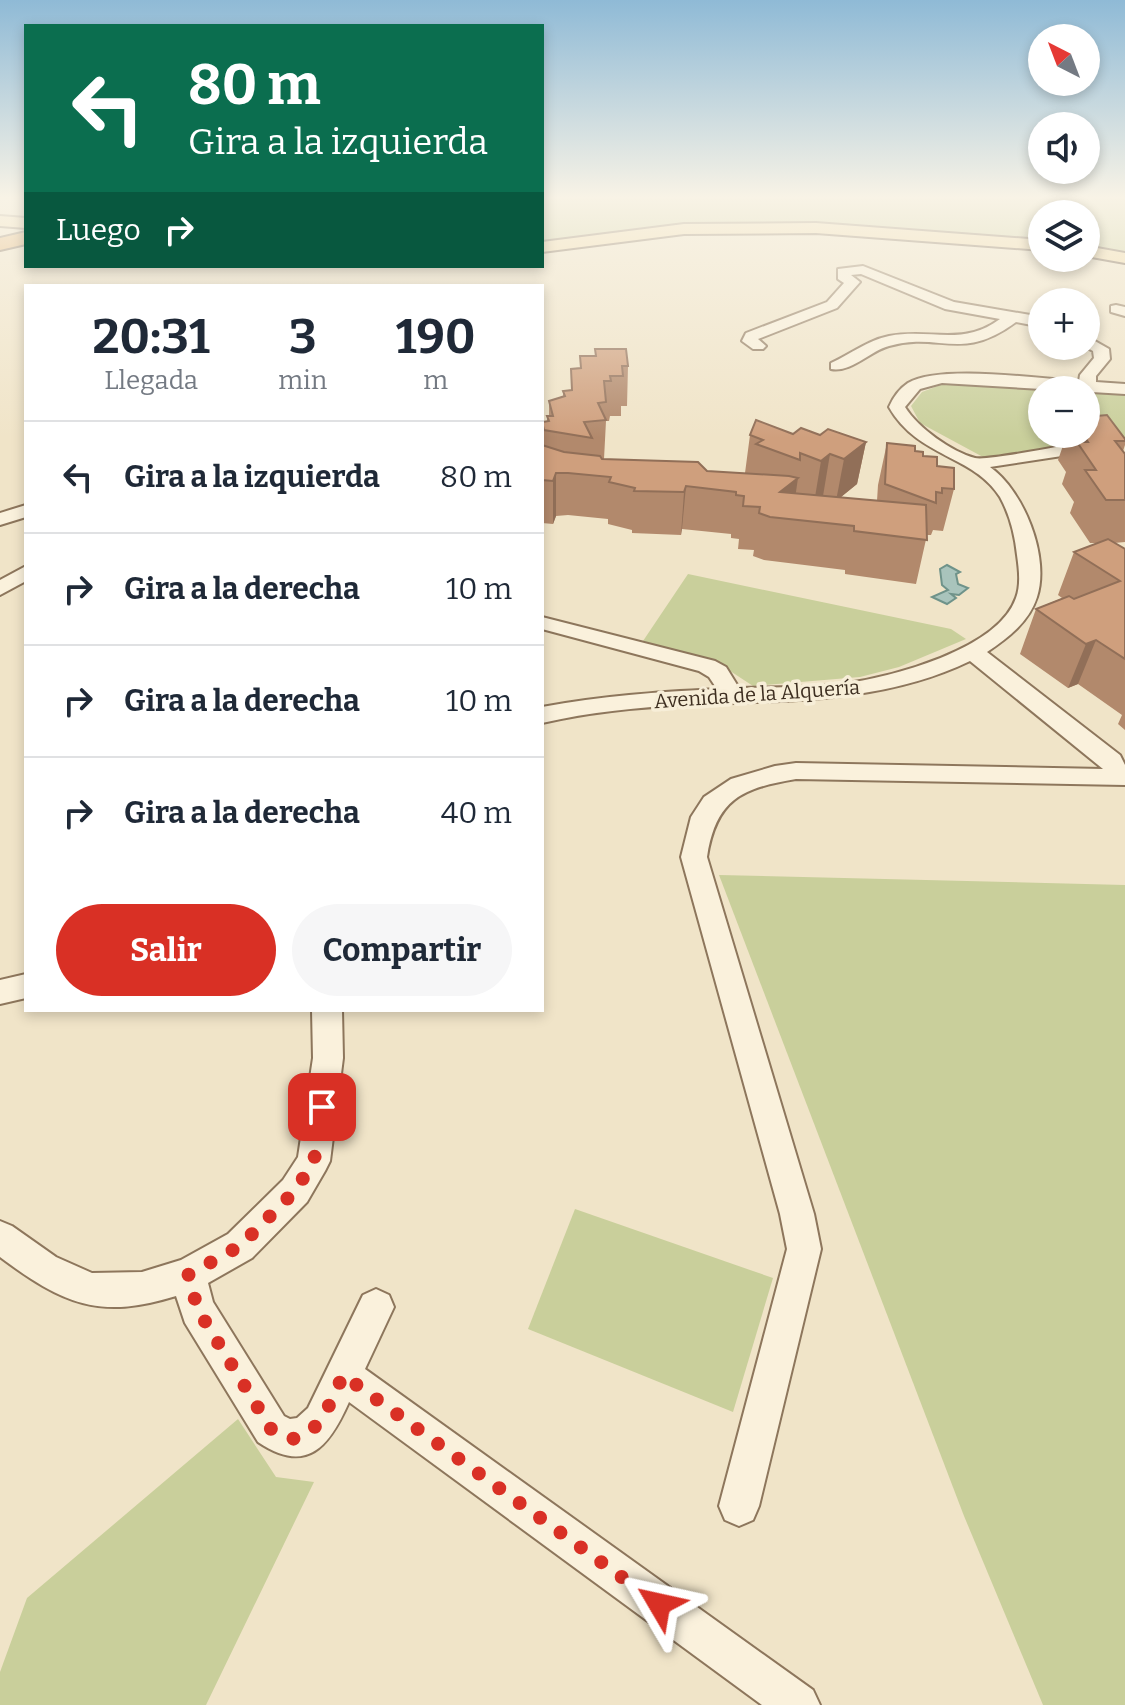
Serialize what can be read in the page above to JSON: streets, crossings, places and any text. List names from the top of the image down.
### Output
{
  "streets": {
    "street": ["Avenida de la Alquería"]
  },
  "north": "top left",
  "page": {
    "map_buttons": ["+", "−"],
    "turn": ["80 m", "Gira a la izquierda"],
    "then": "Luego",
    "eta": [
      "20:31",
      "Llegada",
      "3",
      "min",
      "190",
      "m"
    ],
    "list": [
      {
        "name": "Gira a la izquierda",
        "value": "80 m"
      },
      {
        "name": "Gira a la derecha",
        "value": "10 m"
      },
      {
        "name": "Gira a la derecha",
        "value": "10 m"
      },
      {
        "name": "Gira a la derecha",
        "value": "40 m"
      }
    ],
    "buttons": ["Salir", "Compartir"]
  }
}
